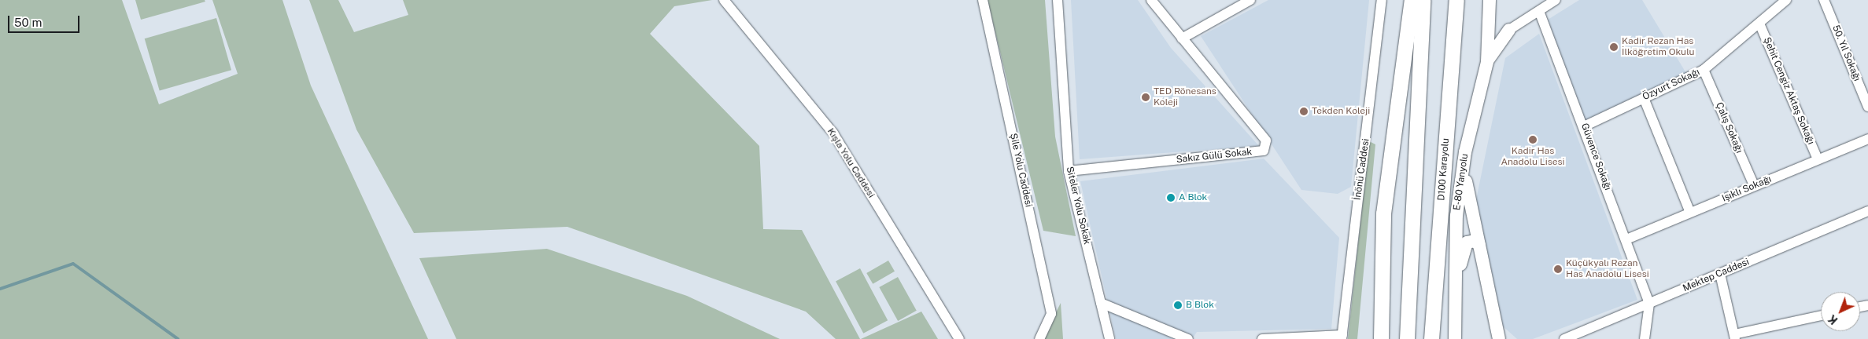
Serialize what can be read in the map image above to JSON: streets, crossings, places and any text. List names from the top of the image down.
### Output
{
  "streets": {
    "highway": ["D100 Karayolu"],
    "main road": ["E-80 Yanyolu"],
    "street": [
      "50. Yıl Sokağı",
      "Özyurt Sokağı",
      "Şehit Cengiz Aktaş Sokağı",
      "Çalış Sokağı",
      "Sakız Gülü Sokak",
      "Güvence Sokağı",
      "Kışla Yolu Caddesi",
      "İnönü Caddesi",
      "Şile Yolu Caddesi",
      "Işıklı Sokağı",
      "Siteler Yolu Sokak",
      "Mektep Caddesi"
    ]
  },
  "crossings": [
    ["Özyurt Sokağı", "Şehit Cengiz Aktaş Sokağı"],
    ["Özyurt Sokağı", "Çalış Sokağı"],
    ["Özyurt Sokağı", "Güvence Sokağı"],
    ["Şehit Cengiz Aktaş Sokağı", "Işıklı Sokağı"],
    ["Çalış Sokağı", "Işıklı Sokağı"],
    ["Sakız Gülü Sokak", "Siteler Yolu Sokak"],
    ["Güvence Sokağı", "Işıklı Sokağı"],
    ["Güvence Sokağı", "Mektep Caddesi"]
  ],
  "places": [
    "Kadir Rezan Has İlköğretim Okulu",
    "TED Rönesans Koleji",
    "Tekden Koleji",
    "Kadir Has Anadolu Lisesi",
    "A Blok",
    "Küçükyalı Rezan Has Anadolu Lisesi",
    "B Blok"
  ],
  "scale_bar": "50 m",
  "north": "bottom left"
}
